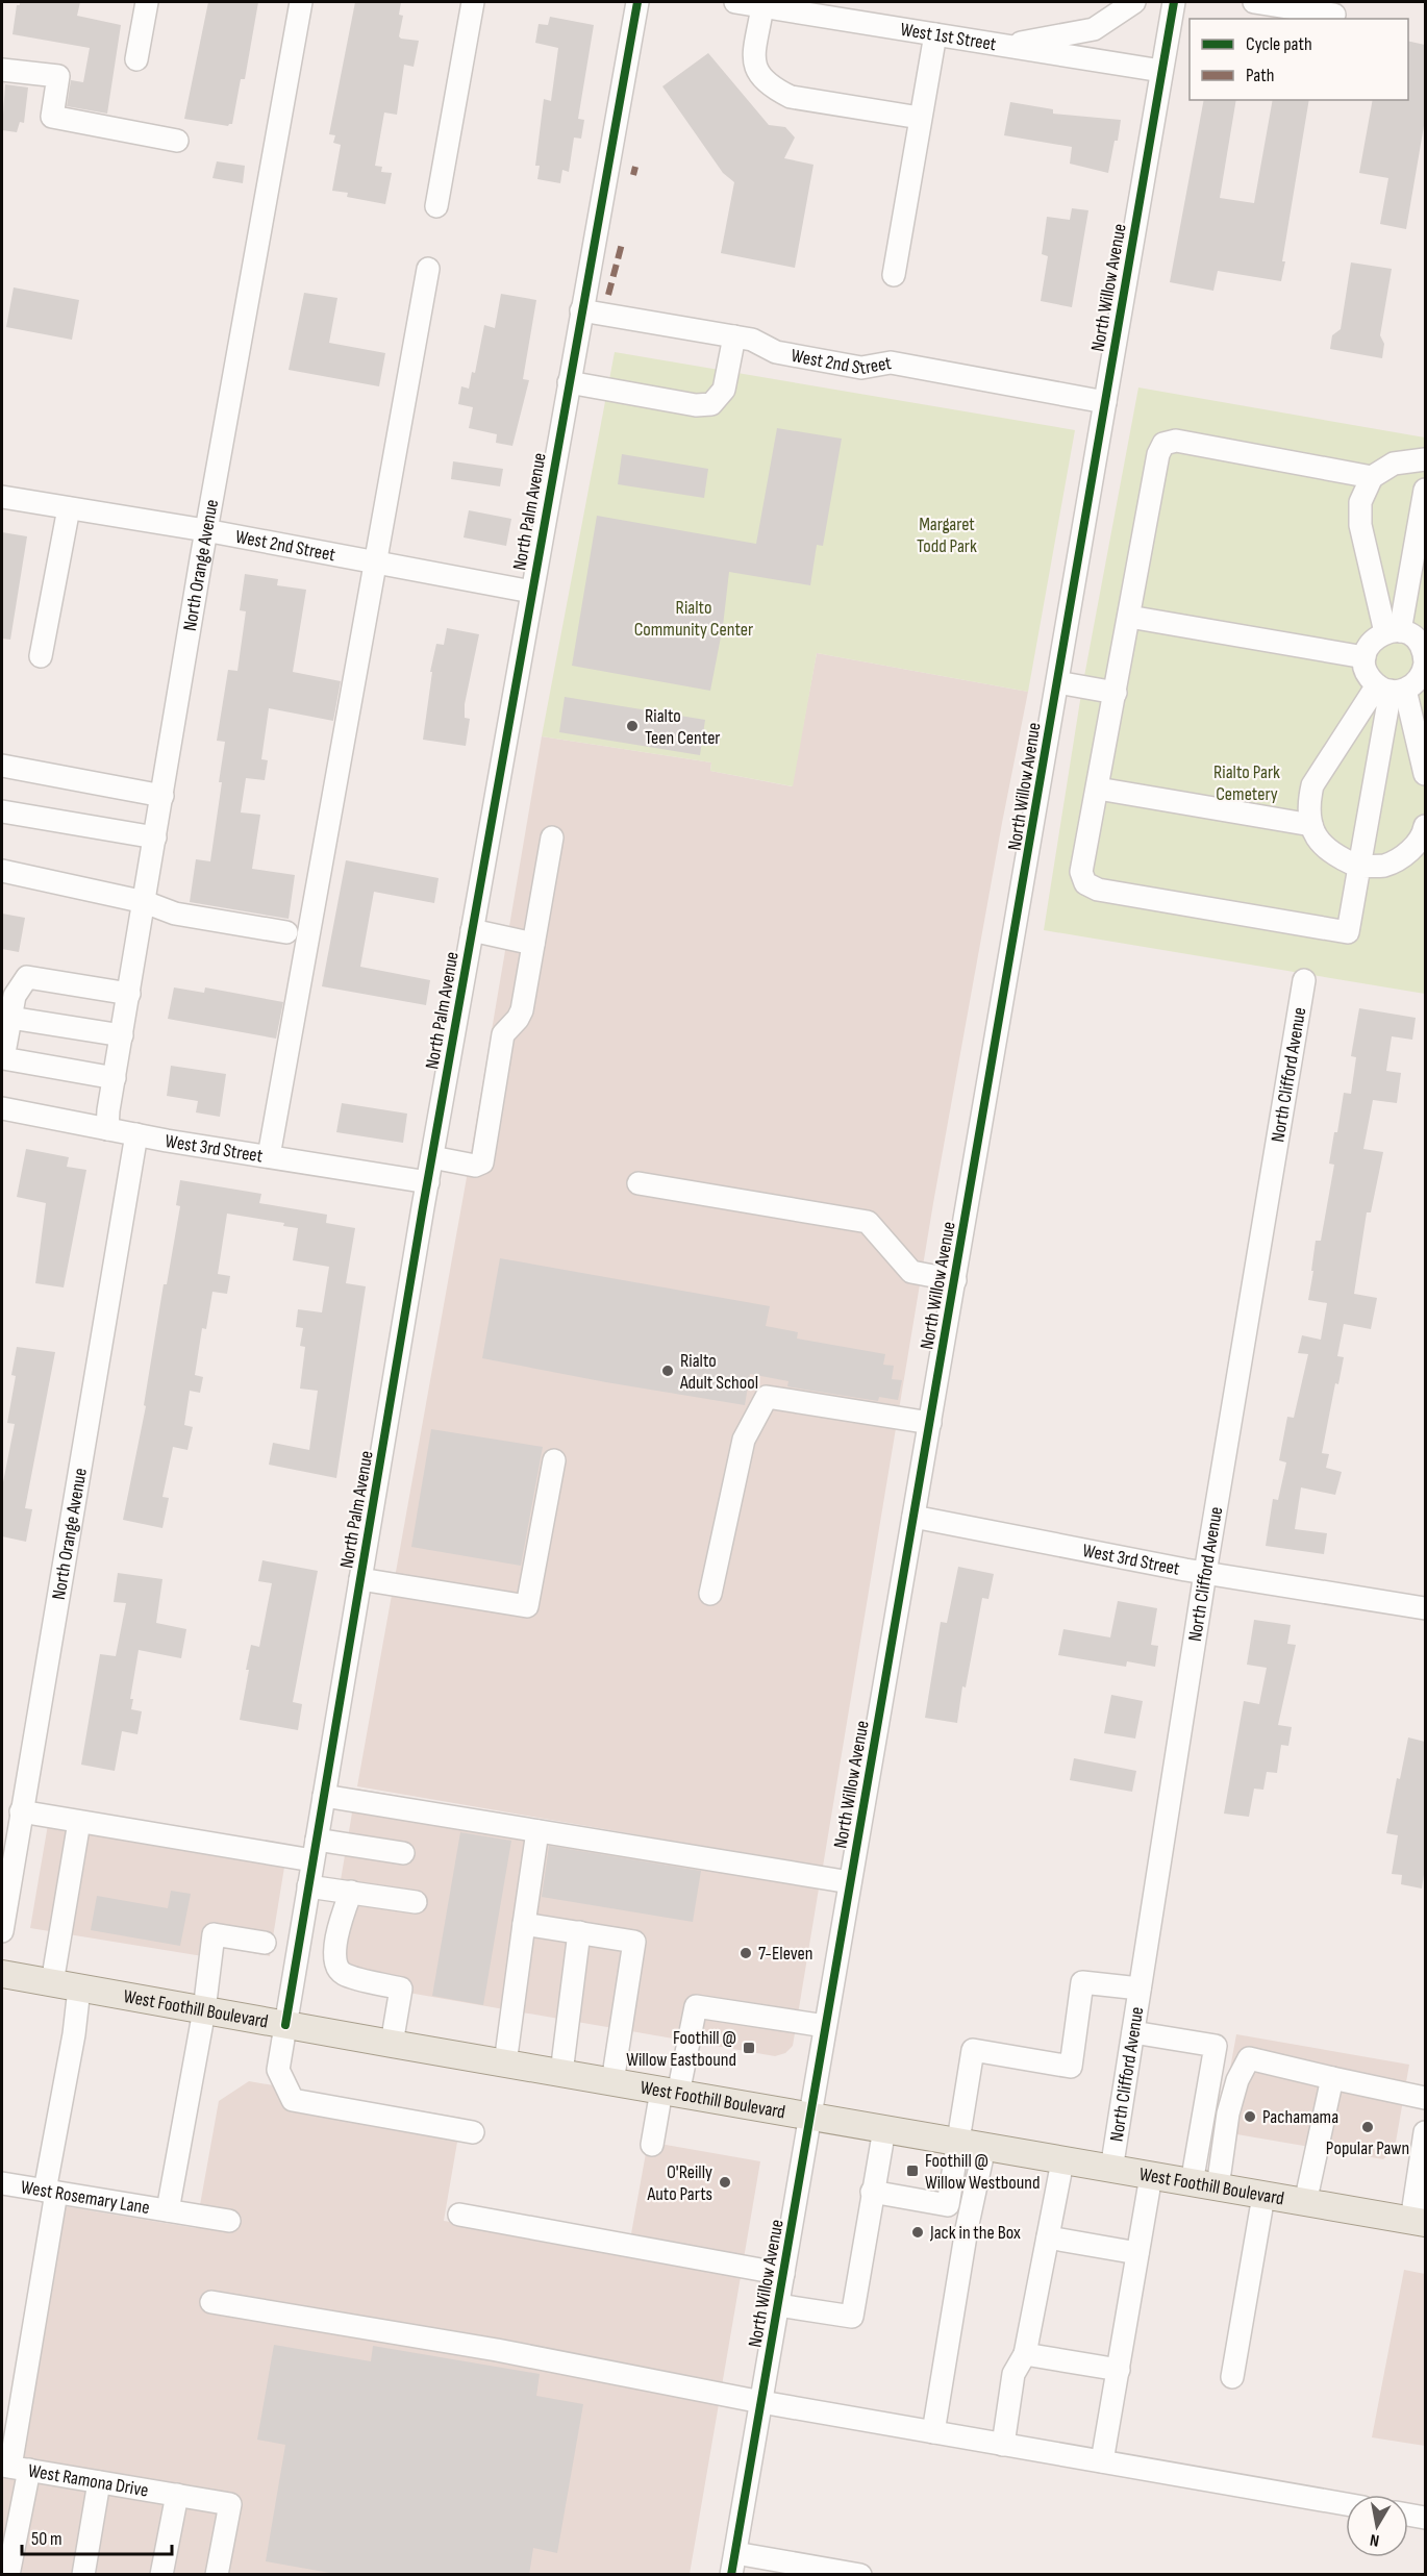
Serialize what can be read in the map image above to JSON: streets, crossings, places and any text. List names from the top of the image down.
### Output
{
  "streets": {
    "main road": ["West Foothill Boulevard"],
    "street": [
      "West 1st Street",
      "North Willow Avenue",
      "West 2nd Street",
      "North Palm Avenue",
      "North Orange Avenue",
      "North Clifford Avenue",
      "West 3rd Street",
      "West Rosemary Lane",
      "West Ramona Drive"
    ]
  },
  "crossings": [
    ["West 1st Street", "North Willow Avenue"],
    ["North Willow Avenue", "West 2nd Street"],
    ["North Willow Avenue", "West 3rd Street"],
    ["North Willow Avenue", "West Foothill Boulevard"],
    ["West 2nd Street", "North Palm Avenue"],
    ["West 2nd Street", "North Orange Avenue"],
    ["North Palm Avenue", "West 3rd Street"],
    ["North Palm Avenue", "West Foothill Boulevard"],
    ["North Orange Avenue", "West 3rd Street"],
    ["North Clifford Avenue", "West 3rd Street"],
    ["North Clifford Avenue", "West Foothill Boulevard"]
  ],
  "parks": ["Margaret Todd Park", "Rialto Community Center", "Rialto Park Cemetery"],
  "places": {
    "other": [
      "Rialto Teen Center",
      "Rialto Adult School",
      "7-Eleven",
      "Pachamama",
      "Popular Pawn",
      "O'Reilly Auto Parts",
      "Jack in the Box"
    ],
    "transit": ["Foothill @ Willow Eastbound", "Foothill @ Willow Westbound"]
  },
  "legend": ["Cycle path", "Path"],
  "scale_bar": "50 m",
  "north": "bottom"
}
